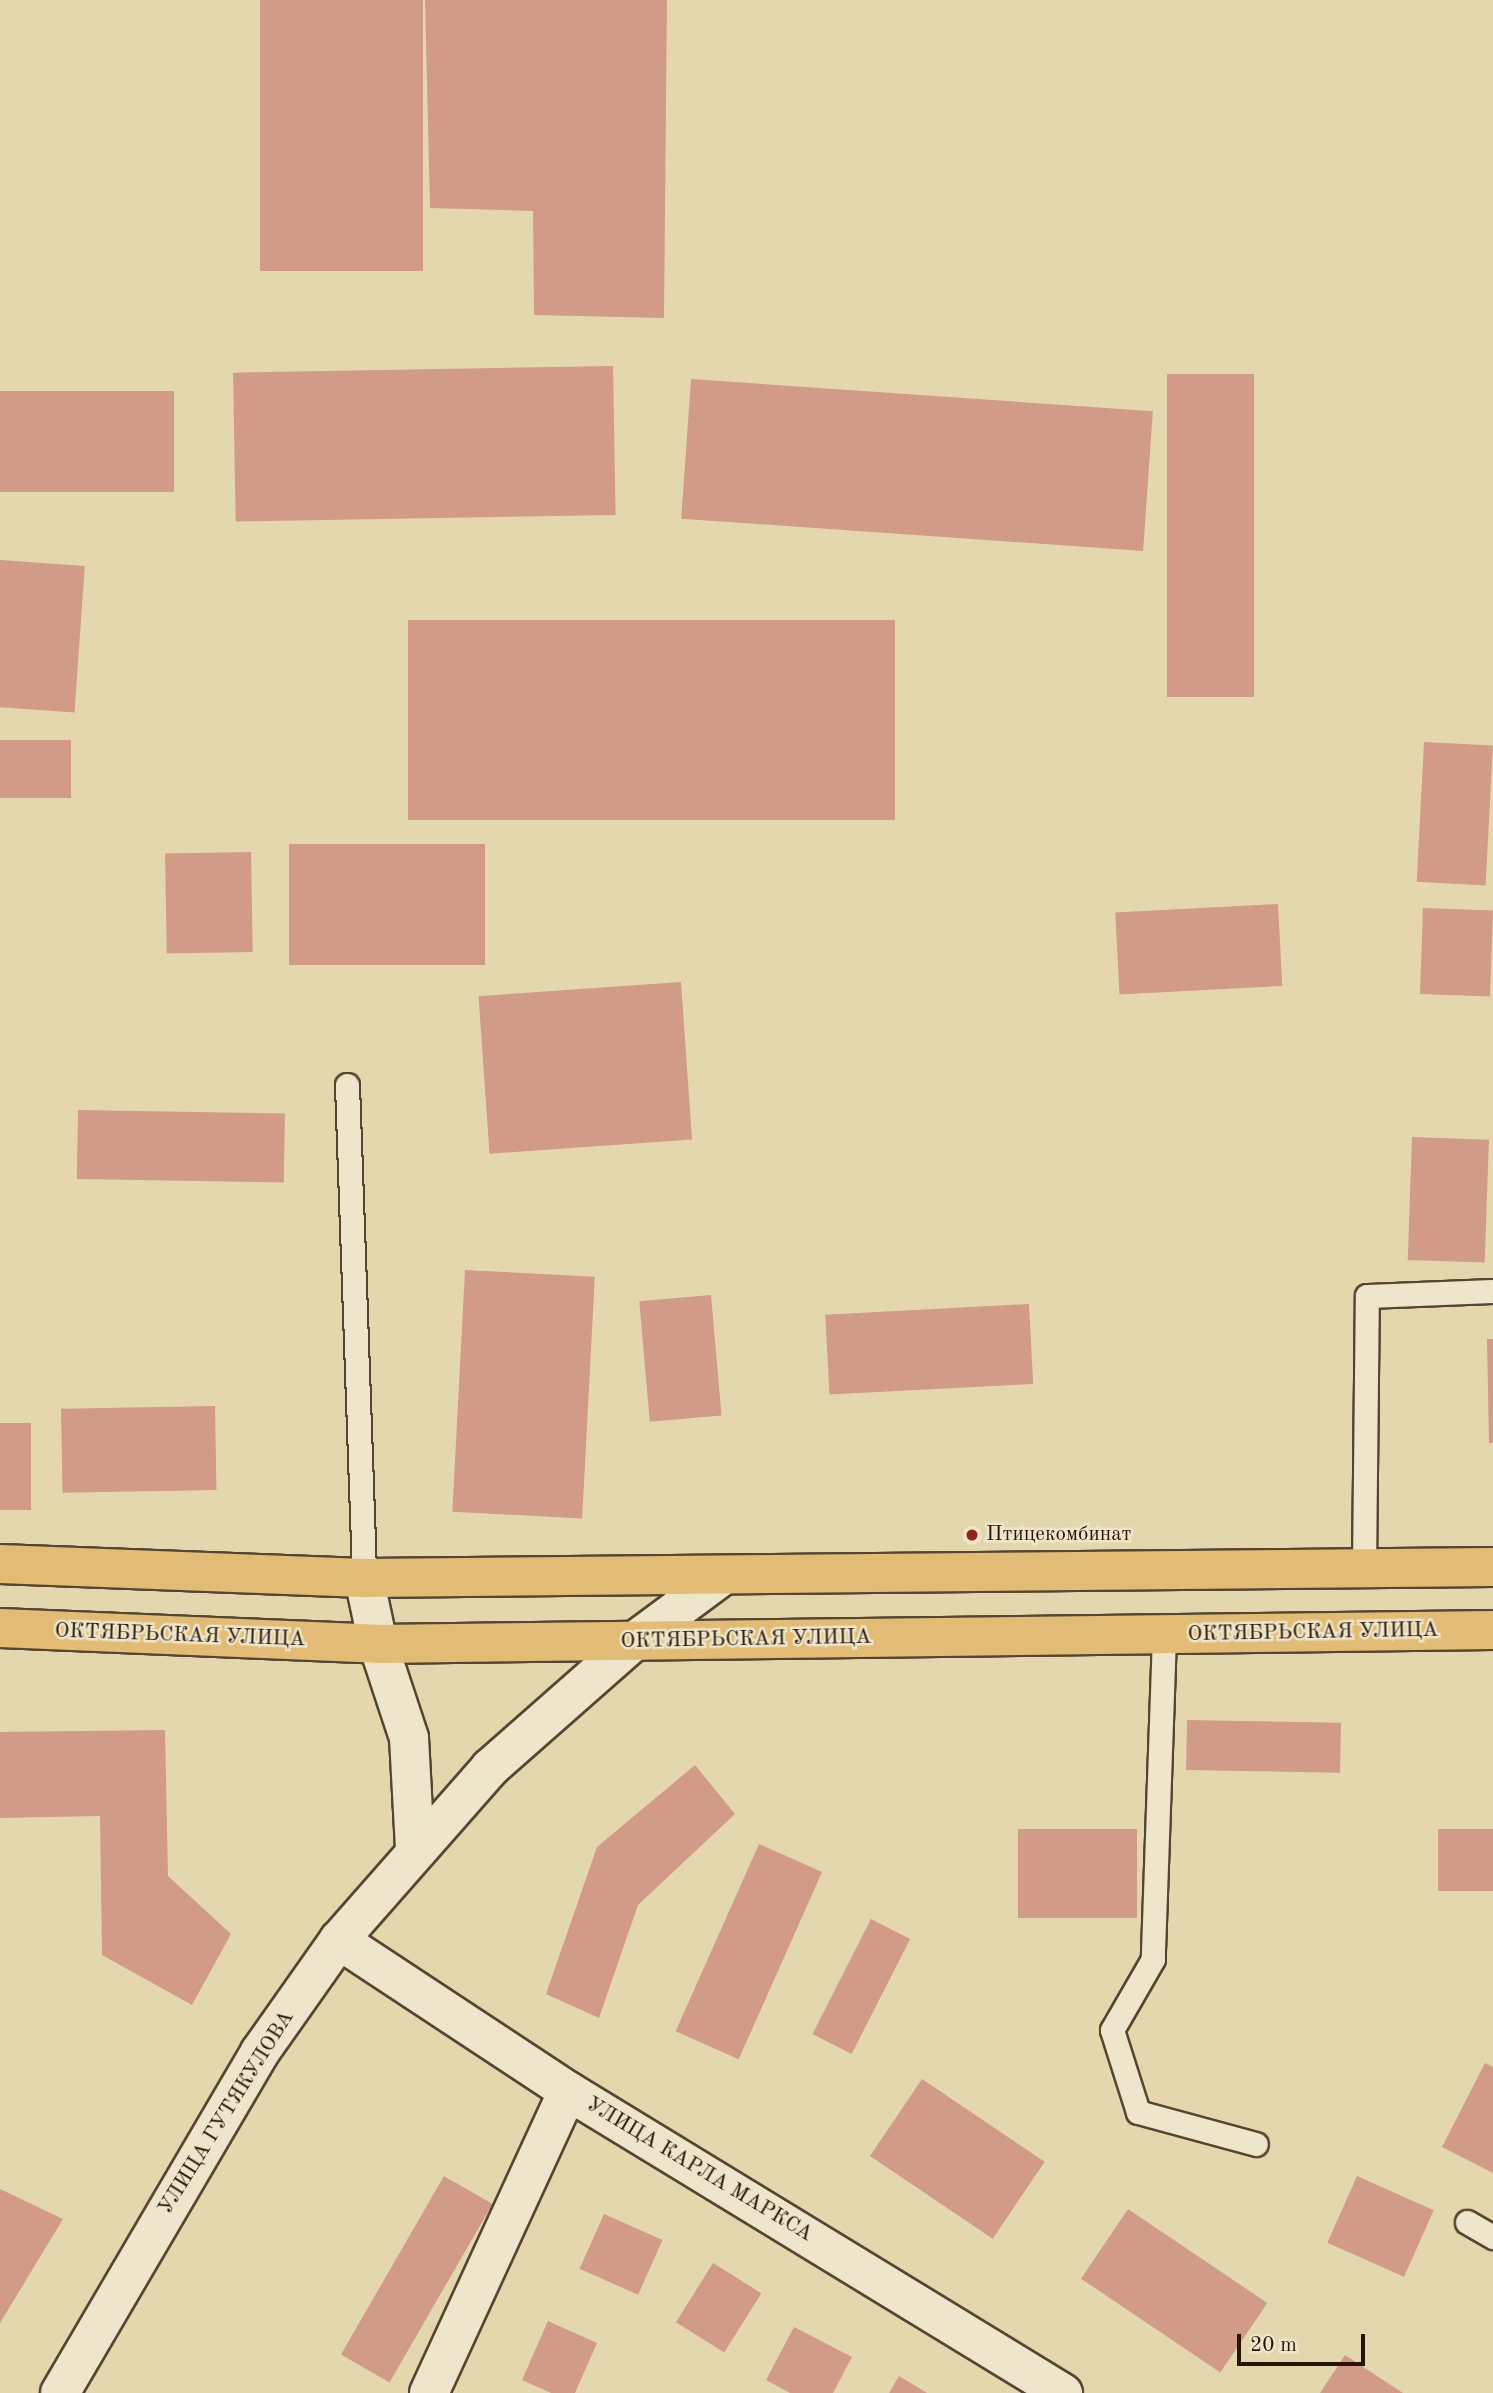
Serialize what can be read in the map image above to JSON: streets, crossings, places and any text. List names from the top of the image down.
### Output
{
  "streets": {
    "main road": ["ОКТЯБРЬСКАЯ УЛИЦА"],
    "street": ["УЛИЦА ГУТЯКУЛОВА", "УЛИЦА КАРЛА МАРКСА"]
  },
  "crossings": [
    ["ОКТЯБРЬСКАЯ УЛИЦА", "УЛИЦА ГУТЯКУЛОВА"],
    ["УЛИЦА ГУТЯКУЛОВА", "УЛИЦА КАРЛА МАРКСА"]
  ],
  "places": ["Птицекомбинат"],
  "scale_bar": "20 m"
}
